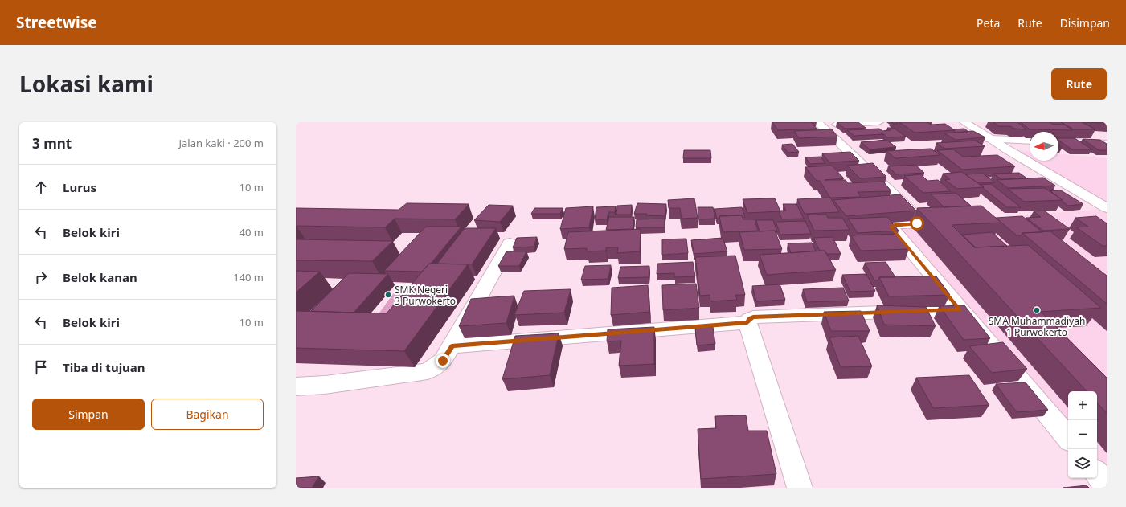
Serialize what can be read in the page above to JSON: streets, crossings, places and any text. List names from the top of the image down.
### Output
{
  "places": ["SMK Negeri 3 Purwokerto", "SMA Muhammadiyah 1 Purwokerto"],
  "north": "left",
  "page": {
    "header": "Streetwise",
    "nav": ["Peta", "Rute", "Disimpan"],
    "title": "Lokasi kami",
    "buttons": [
      "Rute",
      ["Simpan", "Bagikan"]
    ],
    "heading": ["3 mnt", "Jalan kaki · 200 m"],
    "list": [
      ["Lurus", "10 m"],
      ["Belok kiri", "40 m"],
      ["Belok kanan", "140 m"],
      ["Belok kiri", "10 m"],
      "Tiba di tujuan"
    ],
    "map_buttons": ["+", "−"]
  }
}
